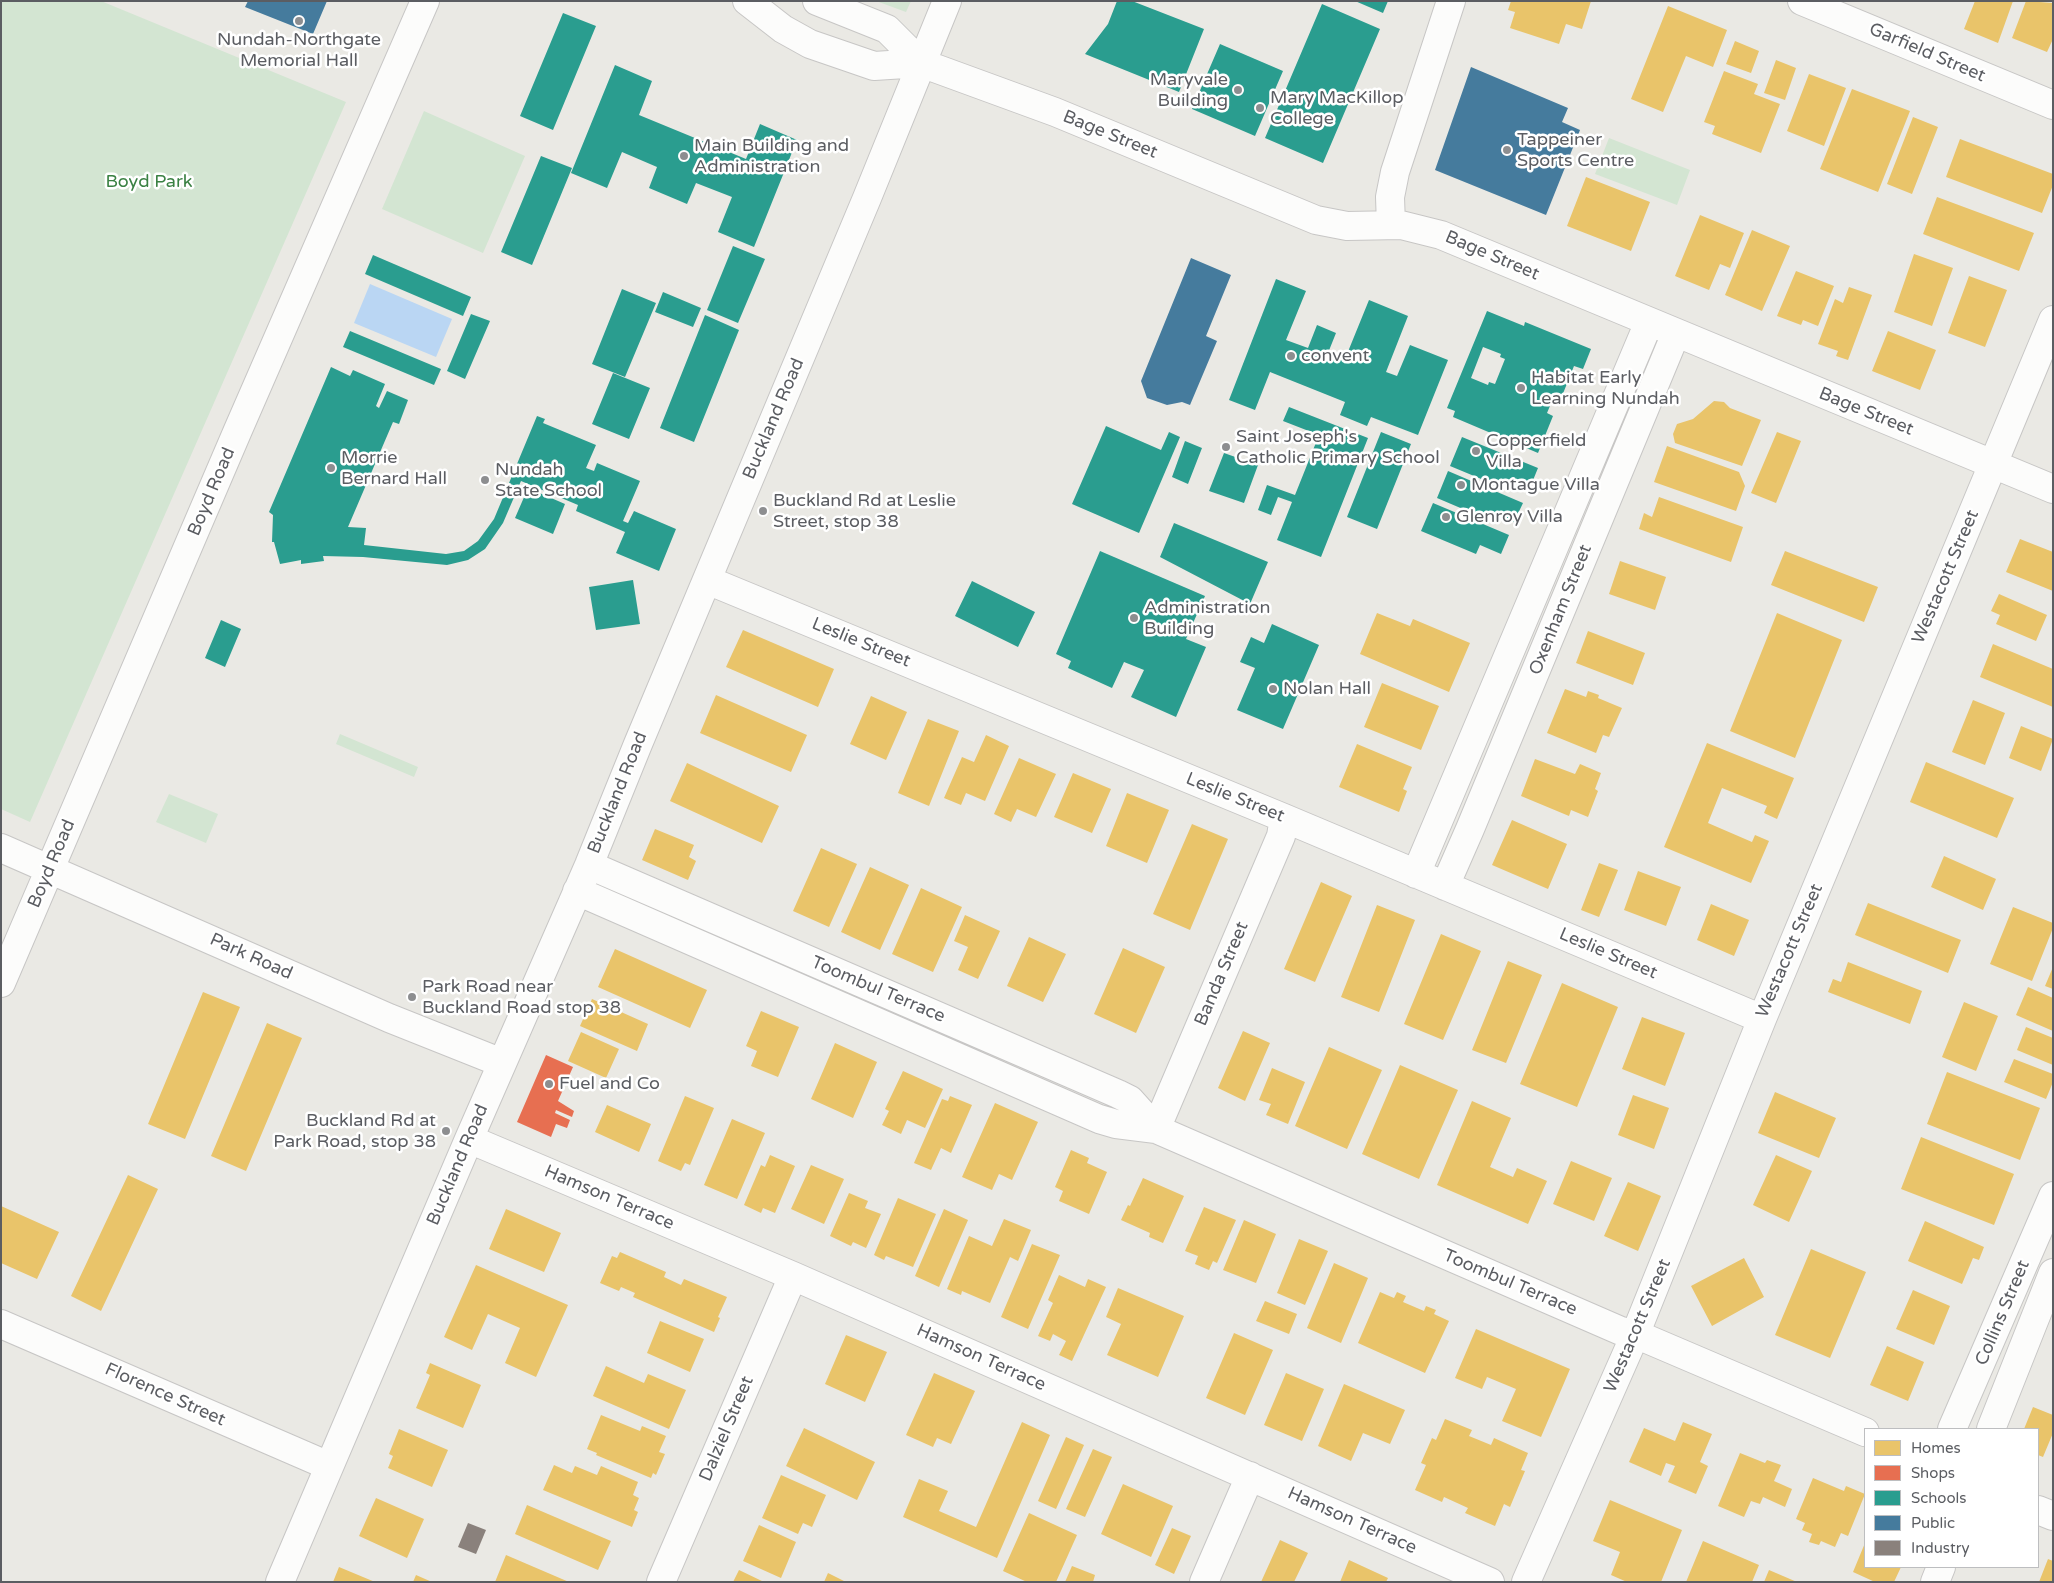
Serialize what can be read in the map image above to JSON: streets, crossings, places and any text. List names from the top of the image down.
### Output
{
  "streets": {
    "street": [
      "Garfield Street",
      "Bage Street",
      "Buckland Road",
      "Boyd Road",
      "Westacott Street",
      "Oxenham Street",
      "Leslie Street",
      "Park Road",
      "Banda Street",
      "Toombul Terrace",
      "Hamson Terrace",
      "Collins Street",
      "Florence Street",
      "Dalziel Street"
    ]
  },
  "crossings": [
    ["Bage Street", "Buckland Road"],
    ["Bage Street", "Westacott Street"],
    ["Bage Street", "Oxenham Street"],
    ["Buckland Road", "Leslie Street"],
    ["Buckland Road", "Park Road"],
    ["Buckland Road", "Toombul Terrace"],
    ["Buckland Road", "Hamson Terrace"],
    ["Buckland Road", "Florence Street"],
    ["Boyd Road", "Park Road"],
    ["Westacott Street", "Leslie Street"],
    ["Westacott Street", "Toombul Terrace"],
    ["Oxenham Street", "Leslie Street"],
    ["Leslie Street", "Banda Street"],
    ["Banda Street", "Toombul Terrace"],
    ["Hamson Terrace", "Dalziel Street"]
  ],
  "parks": ["Boyd Park"],
  "places": [
    "Nundah-Northgate Memorial Hall",
    "Maryvale Building",
    "Mary MacKillop College",
    "Tappeiner Sports Centre",
    "Main Building and Administration",
    "convent",
    "Habitat Early Learning Nundah",
    "Saint Joseph's Catholic Primary School",
    "Copperfield Villa",
    "Morrie Bernard Hall",
    "Nundah State School",
    "Montague Villa",
    "Buckland Rd at Leslie Street, stop 38",
    "Glenroy Villa",
    "Administration Building",
    "Nolan Hall",
    "Park Road near Buckland Road stop 38",
    "Fuel and Co",
    "Buckland Rd at Park Road, stop 38"
  ],
  "legend": [
    "Homes",
    "Shops",
    "Schools",
    "Public",
    "Industry"
  ]
}
